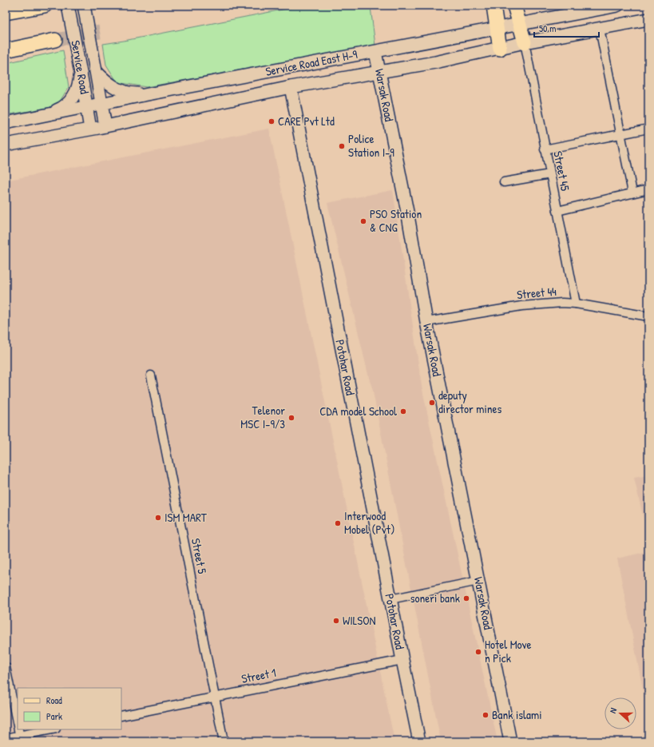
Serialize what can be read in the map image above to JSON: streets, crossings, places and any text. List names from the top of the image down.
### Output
{
  "streets": {
    "street": [
      "Service Road East H-9",
      "Service Road",
      "Warsak Road",
      "Street 45",
      "Street 44",
      "Potohar Road",
      "Street 5",
      "Street 1"
    ]
  },
  "crossings": [
    ["Service Road East H-9", "Service Road"],
    ["Service Road East H-9", "Warsak Road"],
    ["Service Road East H-9", "Street 45"],
    ["Service Road East H-9", "Potohar Road"],
    ["Warsak Road", "Street 44"],
    ["Street 45", "Street 44"],
    ["Potohar Road", "Street 1"],
    ["Street 5", "Street 1"]
  ],
  "places": [
    "CARE Pvt Ltd",
    "Police Station I-9",
    "PSO Station & CNG",
    "deputy director mines",
    "CDA model School",
    "Telenor MSC I-9/3",
    "ISM MART",
    "Interwood Mobel (Pvt)",
    "soneri bank",
    "WILSON",
    "Hotel Move n Pick",
    "Bank islami"
  ],
  "legend": ["Road", "Park"],
  "scale_bar": "50 m",
  "north": "left"
}
